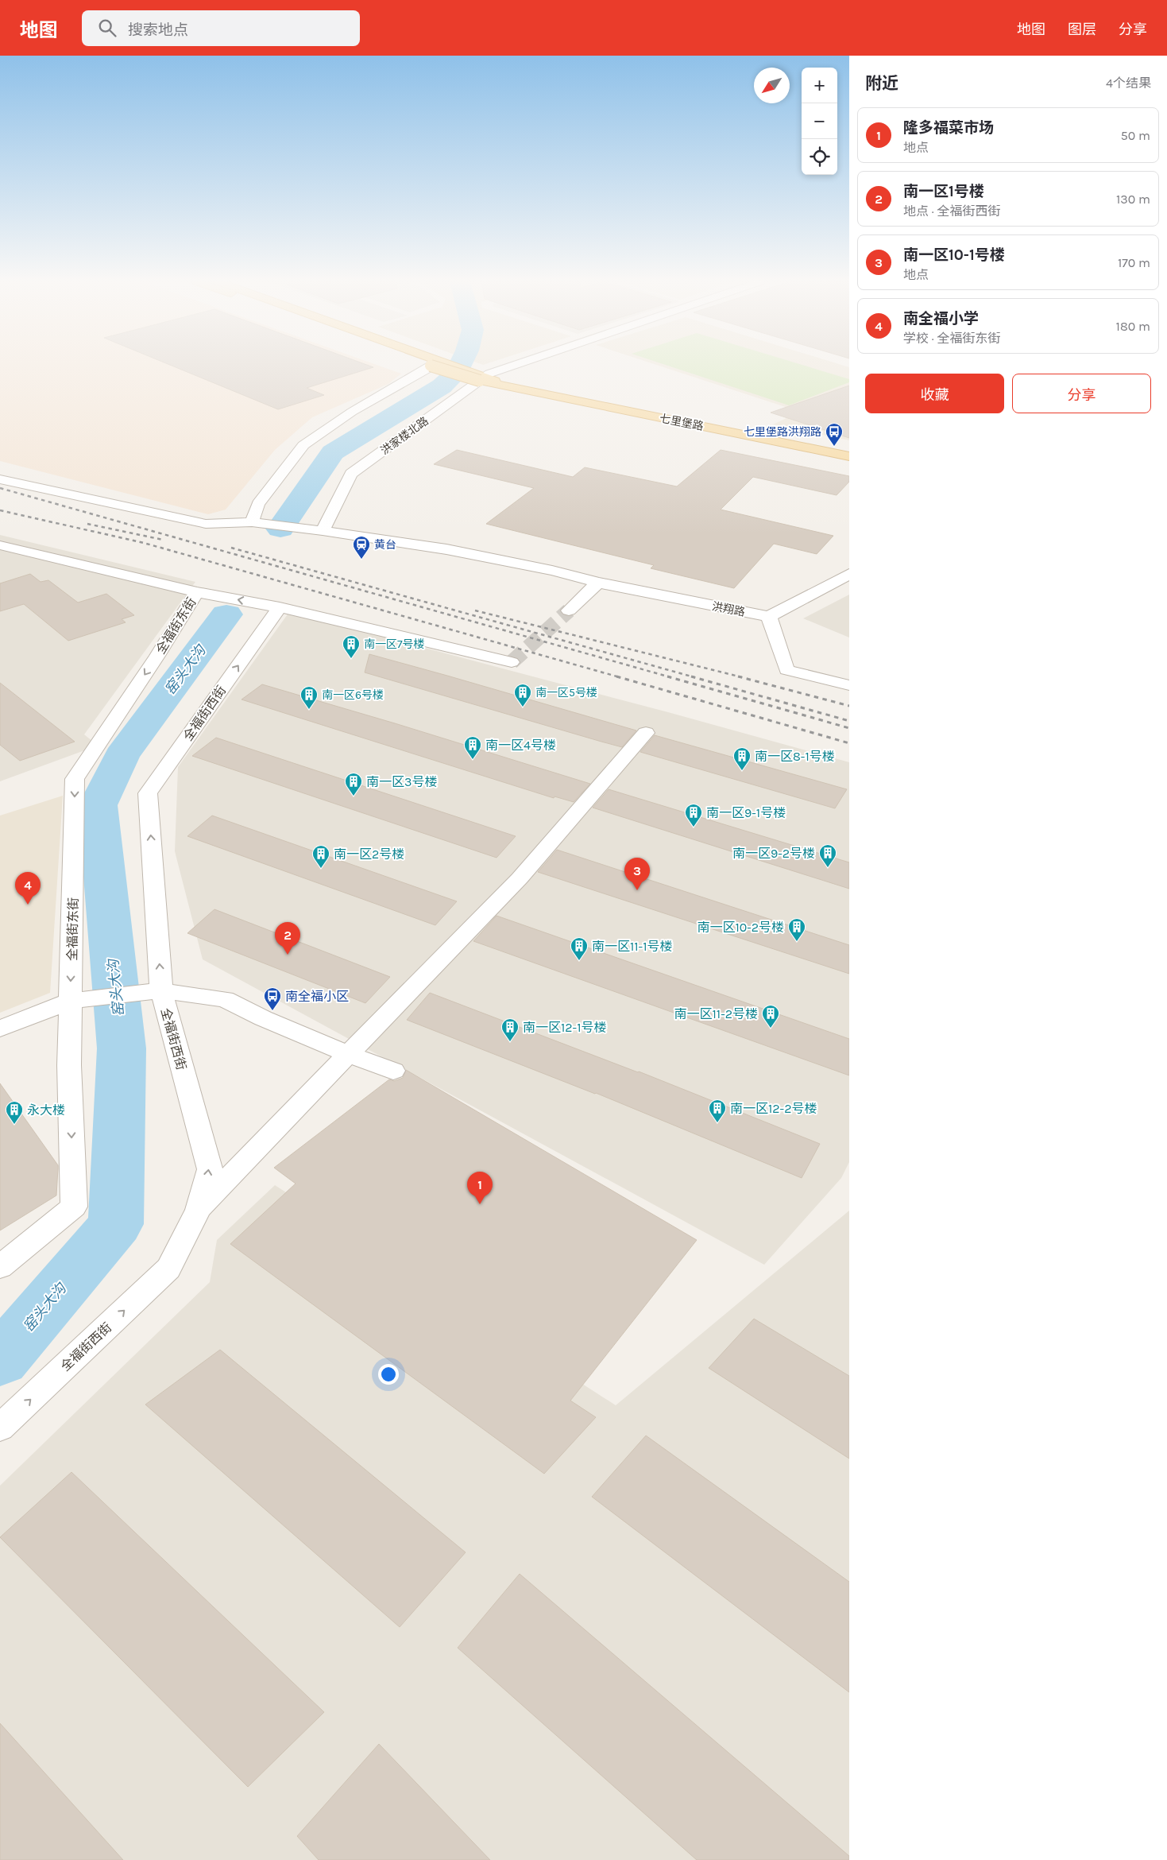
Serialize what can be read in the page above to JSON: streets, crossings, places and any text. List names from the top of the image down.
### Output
{
  "streets": {
    "main road": ["七里堡路"],
    "street": [
      "洪家楼北路",
      "洪翔路",
      "全福街东街",
      "全福街西街"
    ]
  },
  "crossings": [
    ["七里堡路", "洪家楼北路"],
    ["洪家楼北路", "洪翔路"]
  ],
  "one_way": ["全福街东街", "全福街西街"],
  "water": ["窑头大沟"],
  "places": {
    "bus stop": ["七里堡路洪翔路", "南全福小区"],
    "station": ["黄台"],
    "building": [
      "南一区7号楼",
      "南一区5号楼",
      "南一区6号楼",
      "南一区4号楼",
      "南一区8-1号楼",
      "南一区3号楼",
      "南一区9-1号楼",
      "南一区9-2号楼",
      "南一区2号楼",
      "南一区10-2号楼",
      "南一区11-1号楼",
      "南一区11-2号楼",
      "南一区12-1号楼",
      "南一区12-2号楼",
      "永大楼"
    ]
  },
  "north": "bottom left",
  "page": {
    "header": "地图",
    "search": "搜索地点",
    "nav": ["地图", "图层", "分享"],
    "heading": ["附近", "4个结果"],
    "map_buttons": ["+", "−"],
    "list": [
      {
        "mark": "1",
        "name": "隆多福菜市场",
        "note": "地点",
        "value": "50 m"
      },
      {
        "mark": "2",
        "name": "南一区1号楼",
        "note": "地点 · 全福街西街",
        "value": "130 m"
      },
      {
        "mark": "3",
        "name": "南一区10-1号楼",
        "note": "地点",
        "value": "170 m"
      },
      {
        "mark": "4",
        "name": "南全福小学",
        "note": "学校 · 全福街东街",
        "value": "180 m"
      }
    ],
    "buttons": ["收藏", "分享"],
    "pins": [
      "3",
      "4",
      "2",
      "1"
    ]
  }
}
